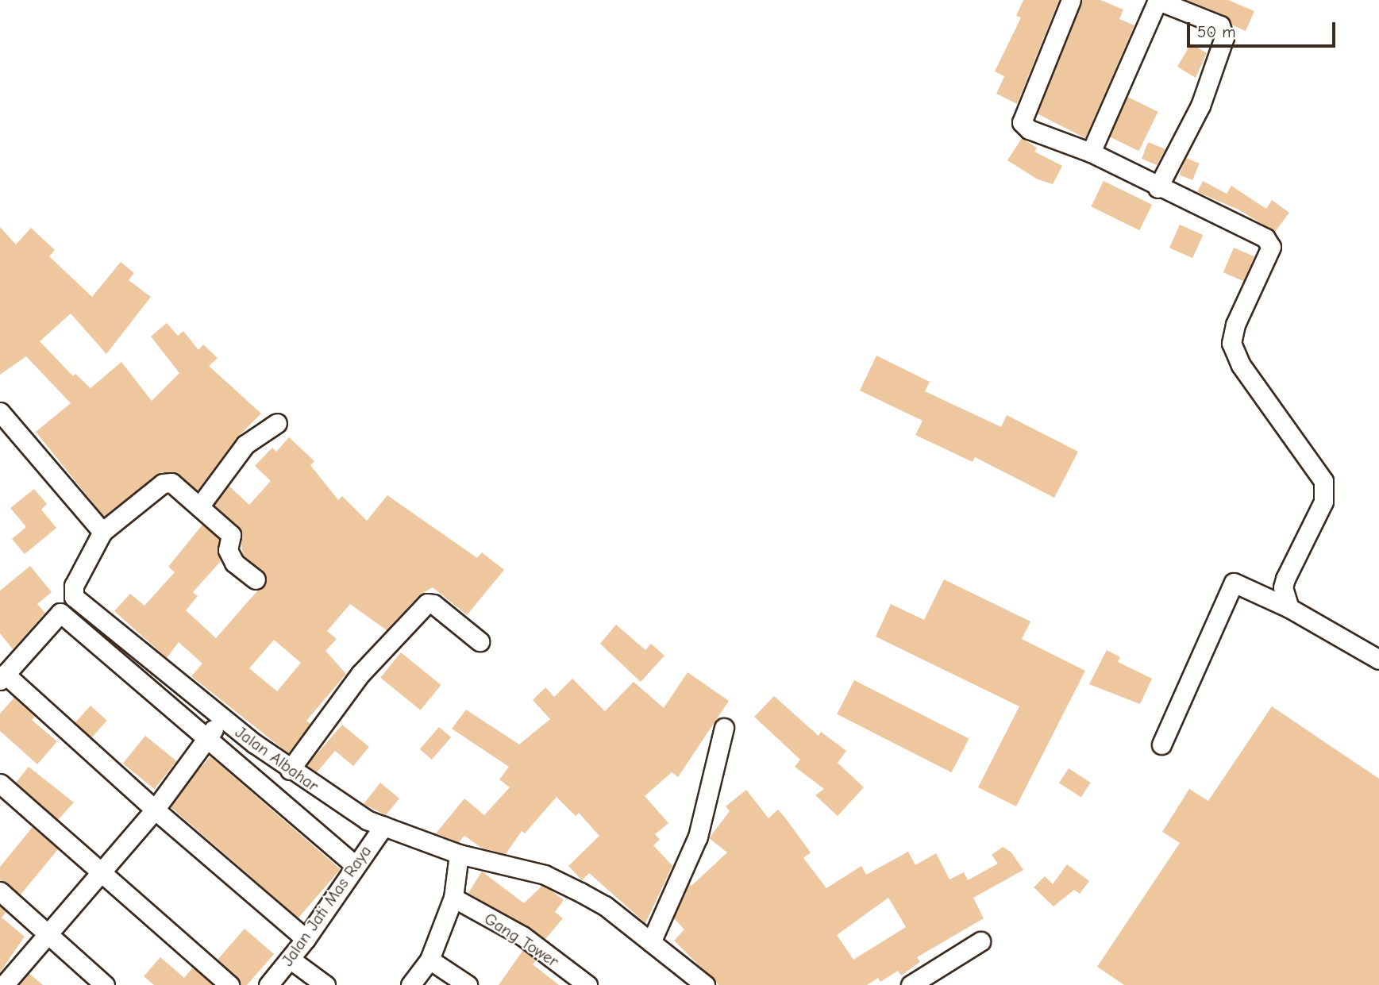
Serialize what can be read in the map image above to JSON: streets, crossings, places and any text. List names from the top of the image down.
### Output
{
  "streets": {
    "street": ["Jalan Albahar", "Jalan Jati Mas Raya", "Gang Tower"]
  },
  "crossings": [
    ["Jalan Albahar", "Jalan Jati Mas Raya"]
  ],
  "scale_bar": "50 m"
}
